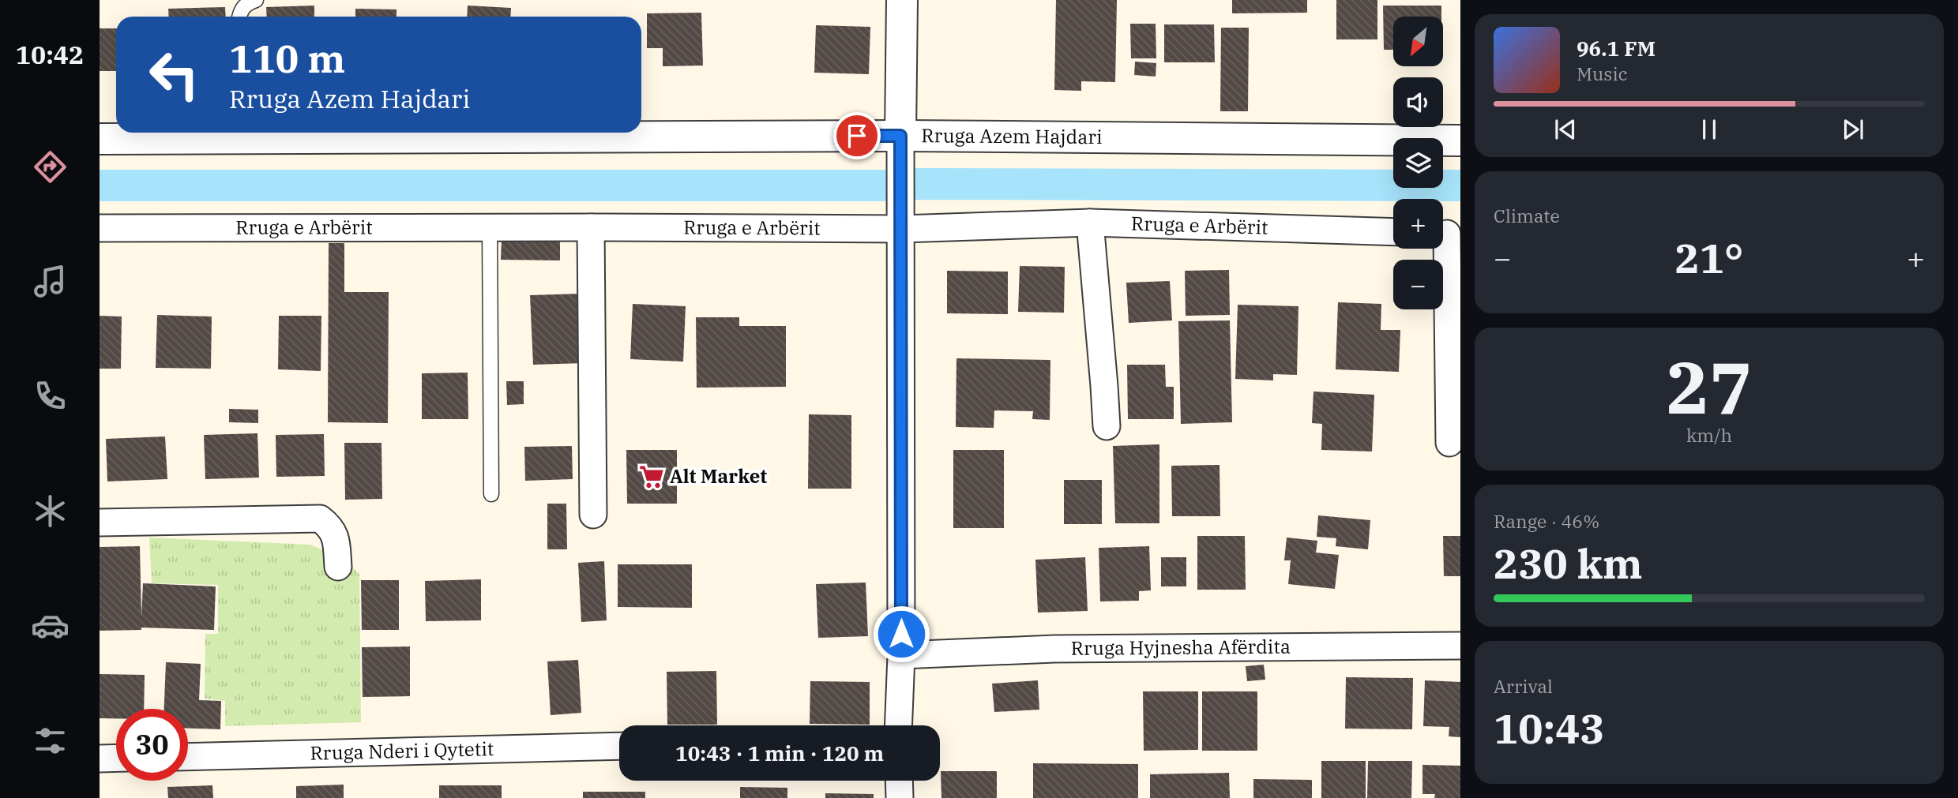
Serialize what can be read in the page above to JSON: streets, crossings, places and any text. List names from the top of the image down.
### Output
{
  "streets": {
    "street": [
      "Rruga Azem Hajdari",
      "Rruga e Arbërit",
      "Rruga Hyjnesha Afërdita",
      "Rruga Nderi i Qytetit"
    ]
  },
  "places": {
    "supermarket": ["Alt Market"]
  },
  "north": "bottom left",
  "page": {
    "tabs": "10:42",
    "map_buttons": ["+", "−"],
    "turn": ["110 m", "Rruga Azem Hajdari"],
    "song": ["96.1 FM", "Music"],
    "tile": [
      "Climate",
      ["27", "km/h"],
      ["Range · 46%", "230 km"],
      ["Arrival", "10:43"]
    ],
    "heat": ["−", "21°", "+"],
    "limit": "30",
    "trip": "10:43 · 1 min · 120 m"
  }
}
